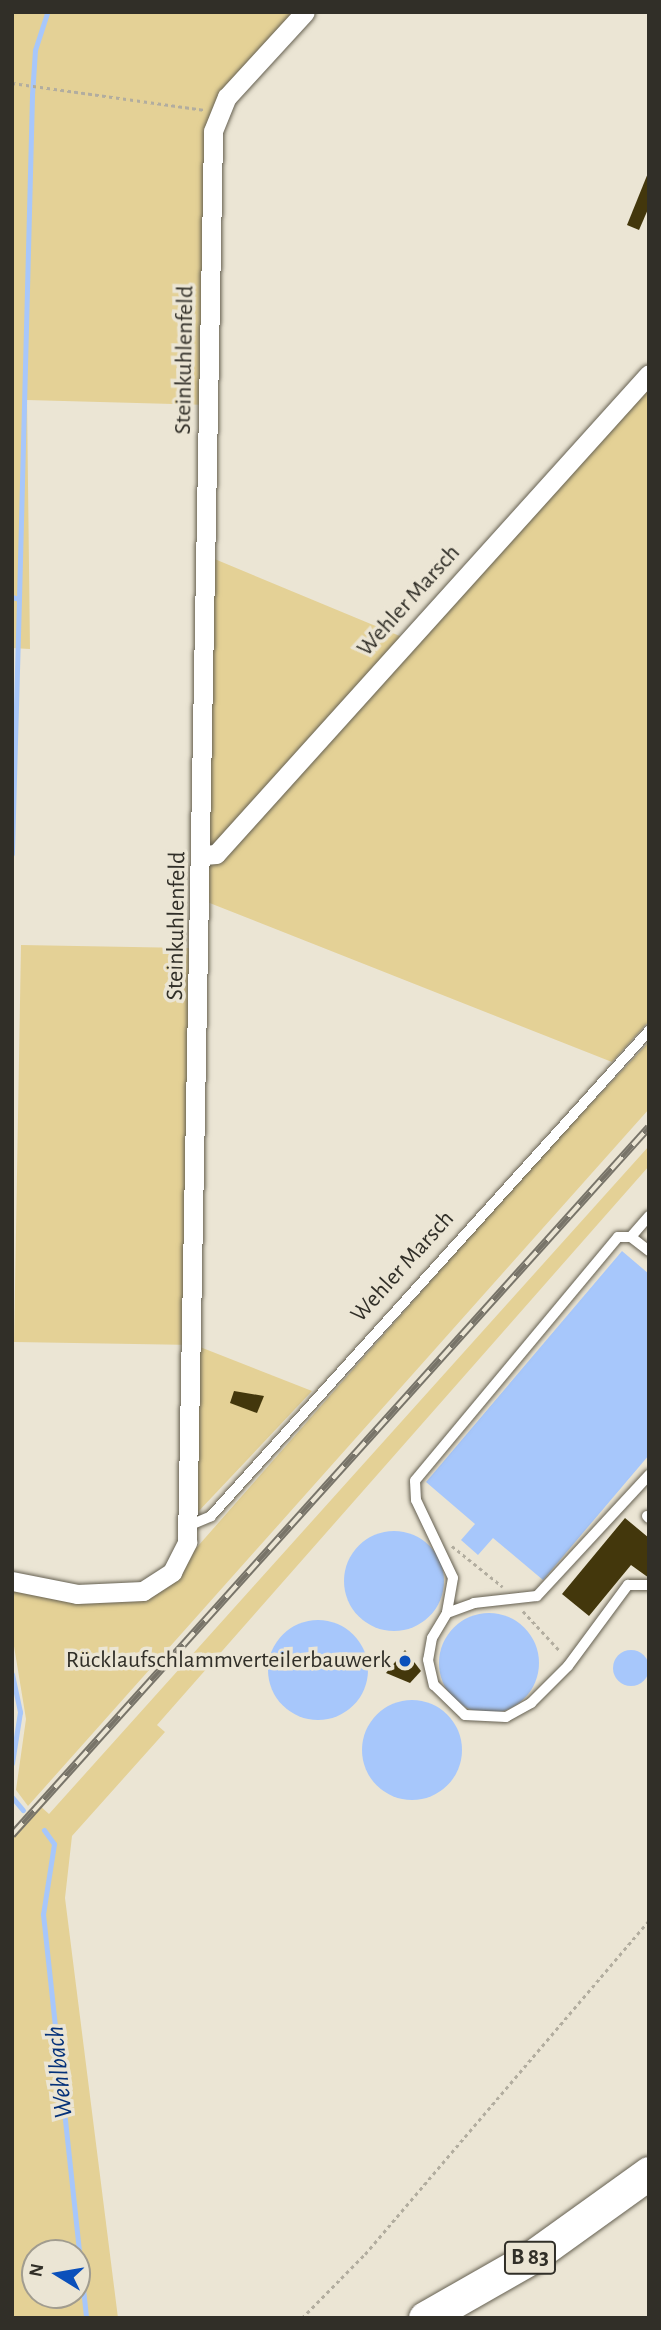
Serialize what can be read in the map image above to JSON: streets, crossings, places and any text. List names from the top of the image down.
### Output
{
  "streets": {
    "highway": ["B 83"],
    "street": ["Steinkuhlenfeld", "Wehler Marsch"]
  },
  "crossings": [
    ["Steinkuhlenfeld", "Wehler Marsch"]
  ],
  "water": ["Wehlbach"],
  "places": ["Rücklaufschlammverteilerbauwerk"],
  "north": "left"
}
